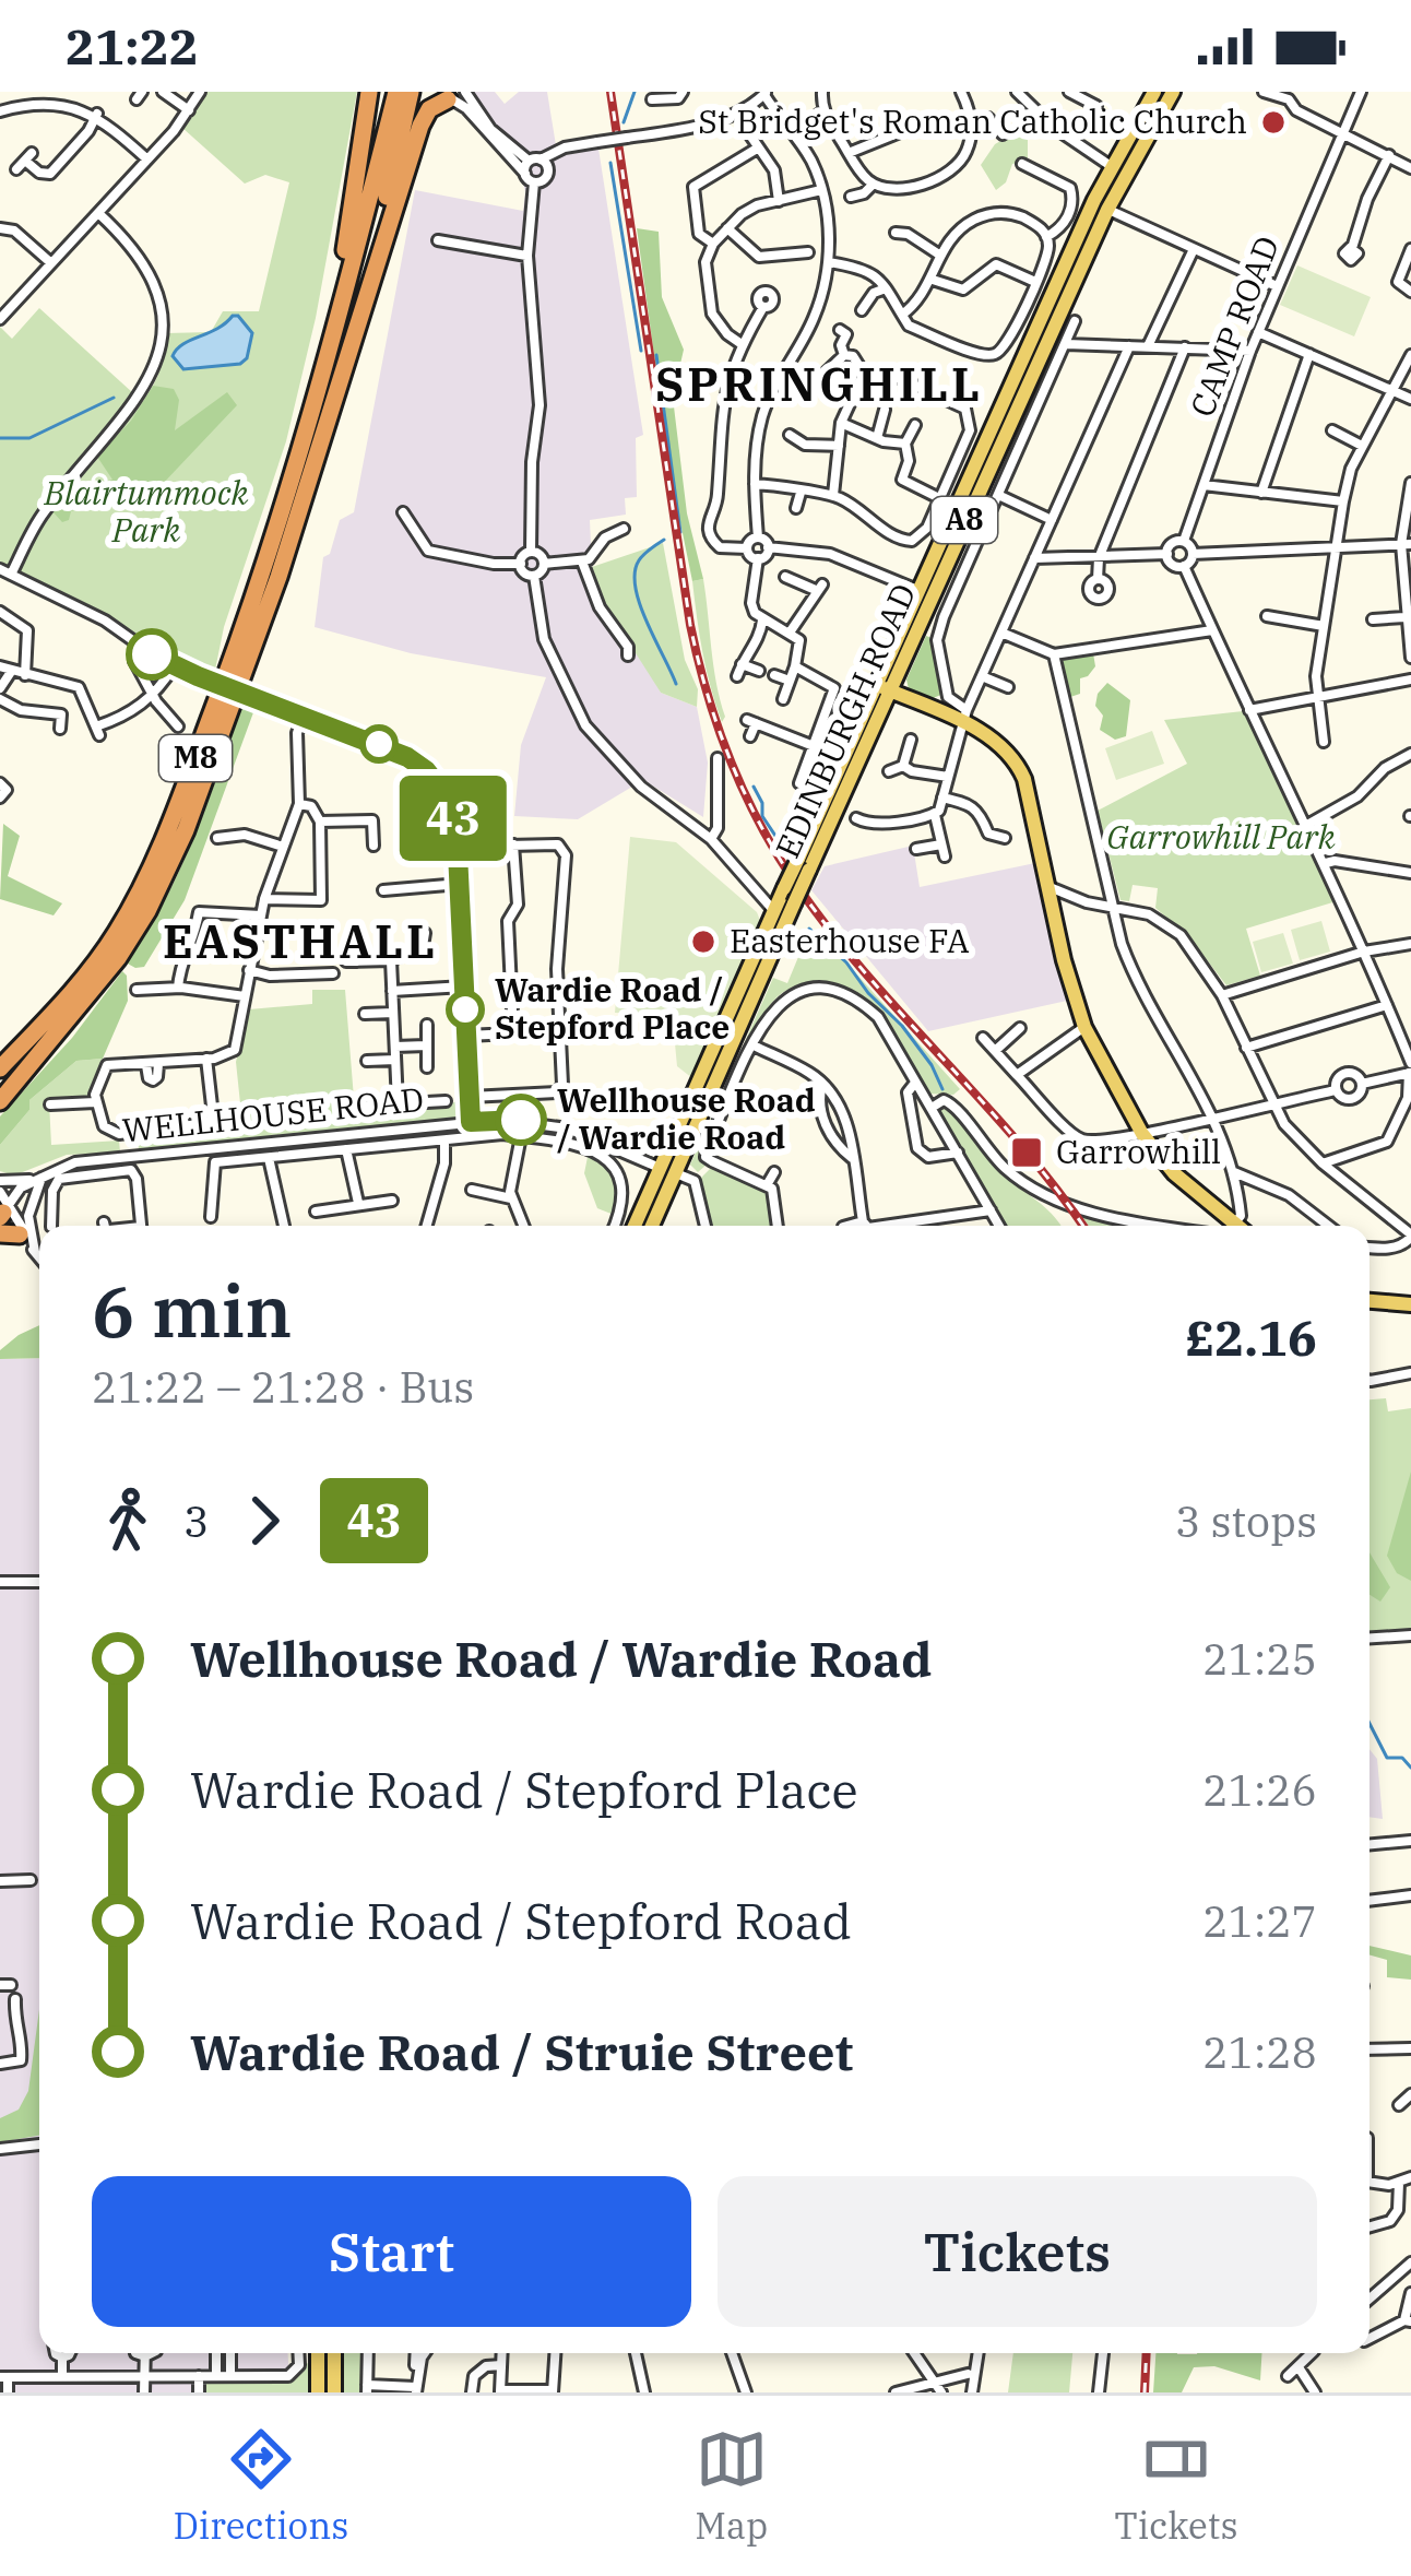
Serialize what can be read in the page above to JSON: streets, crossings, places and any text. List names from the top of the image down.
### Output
{
  "streets": {
    "highway": ["M8"],
    "main road": ["A8", "EDINBURGH ROAD"],
    "street": ["CAMP ROAD", "WELLHOUSE ROAD"]
  },
  "crossings": [
    ["EDINBURGH ROAD", "WELLHOUSE ROAD"]
  ],
  "districts": ["SPRINGHILL", "EASTHALL"],
  "parks": ["Blairtummock Park", "Garrowhill Park"],
  "places": {
    "other": [
      "St Bridget's Roman Catholic Church",
      "Easterhouse FA",
      "Wardie Road / Stepford Place",
      "Wellhouse Road / Wardie Road"
    ],
    "transit": ["Garrowhill"]
  },
  "lines": ["bus line 43"],
  "page": {
    "status": "21:22",
    "on_map": "43",
    "heading": ["6 min", "21:22 – 21:28 · Bus", "£2.16"],
    "legs": ["3", "43", "3 stops"],
    "list": [
      {
        "name": "Wellhouse Road / Wardie Road",
        "value": "21:25"
      },
      {
        "name": "Wardie Road / Stepford Place",
        "value": "21:26"
      },
      {
        "name": "Wardie Road / Stepford Road",
        "value": "21:27"
      },
      {
        "name": "Wardie Road / Struie Street",
        "value": "21:28"
      }
    ],
    "buttons": ["Start", "Tickets"],
    "tabs": ["Directions", "Map", "Tickets"]
  }
}
